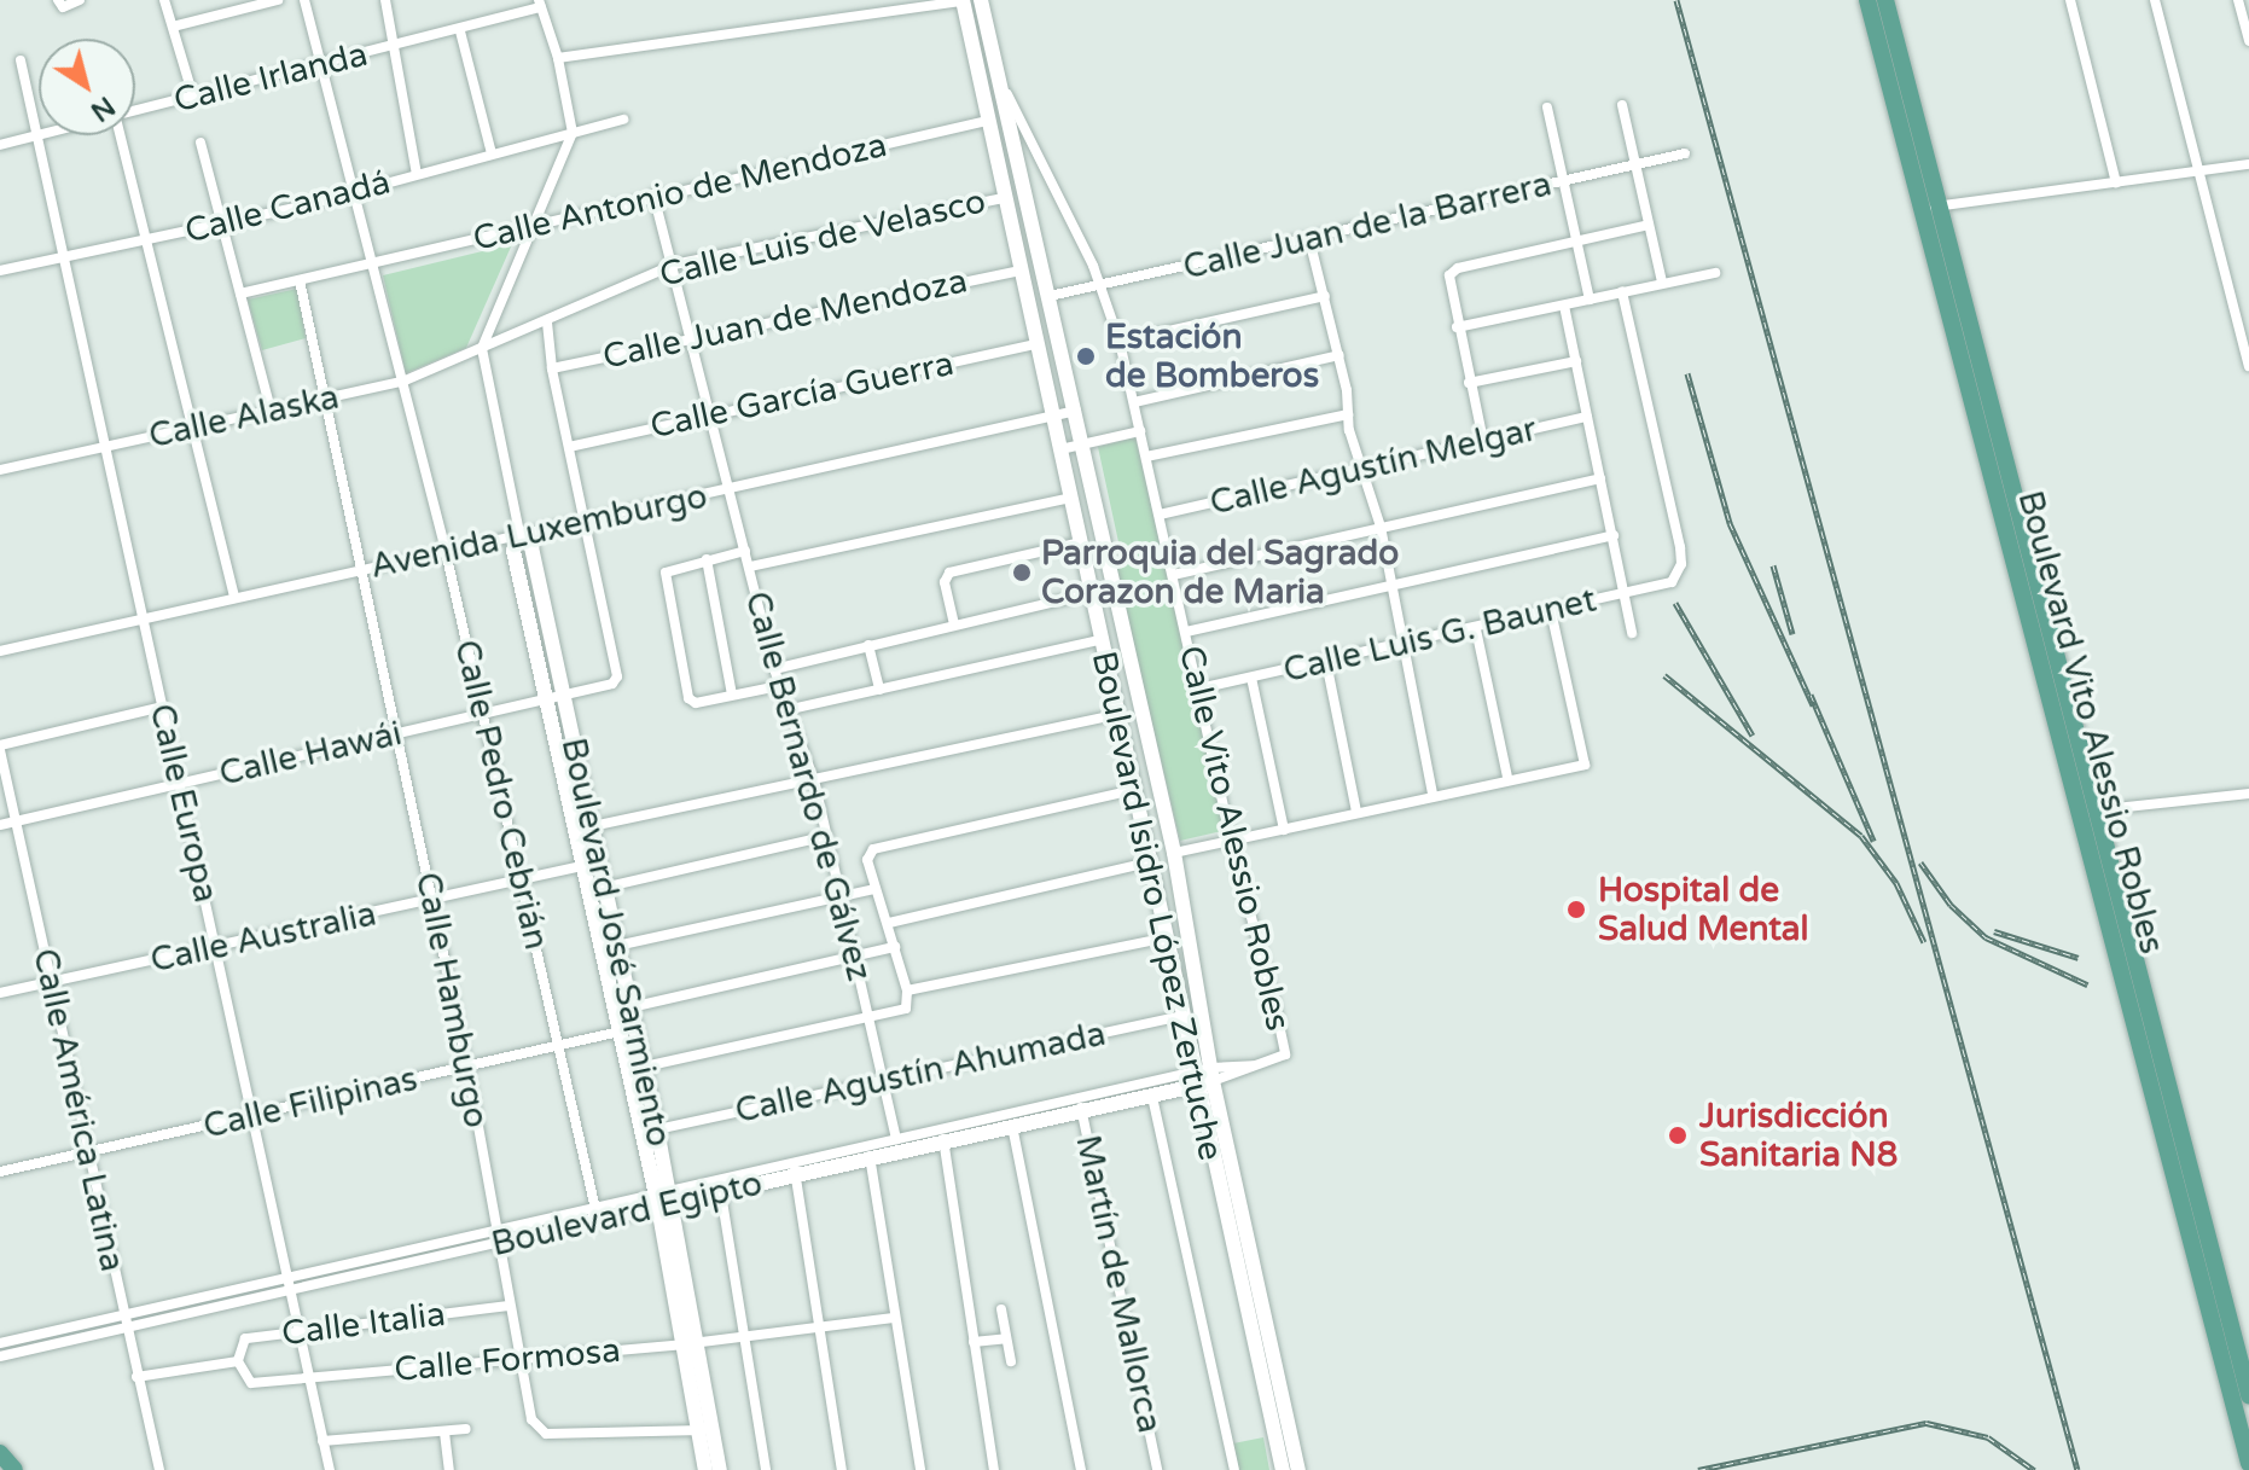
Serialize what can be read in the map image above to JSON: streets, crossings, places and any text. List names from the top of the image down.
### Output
{
  "streets": {
    "main road": [
      "Boulevard Vito Alessio Robles",
      "Boulevard Isidro López Zertuche",
      "Boulevard José Sarmiento",
      "Boulevard Egipto"
    ],
    "street": [
      "Calle Irlanda",
      "Calle Antonio de Mendoza",
      "Calle Canadá",
      "Calle Juan de la Barrera",
      "Calle Luis de Velasco",
      "Calle Juan de Mendoza",
      "Calle García Guerra",
      "Calle Alaska",
      "Calle Agustín Melgar",
      "Avenida Luxemburgo",
      "Calle Luis G. Baunet",
      "Calle Hawái",
      "Calle Bernardo de Gálvez",
      "Calle Pedro Cebrián",
      "Calle Europa",
      "Calle Vito Alessio Robles",
      "Calle Australia",
      "Calle Hamburgo",
      "Calle Agustín Ahumada",
      "Calle Filipinas",
      "Calle América Latina",
      "Martín de Mallorca",
      "Calle Italia",
      "Calle Formosa"
    ]
  },
  "crossings": [
    ["Calle Irlanda", "Calle Pedro Cebrián"],
    ["Calle Irlanda", "Calle Europa"],
    ["Calle Antonio de Mendoza", "Calle Bernardo de Gálvez"],
    ["Calle Antonio de Mendoza", "Calle Pedro Cebrián"],
    ["Calle Antonio de Mendoza", "Boulevard Isidro López Zertuche"],
    ["Calle Antonio de Mendoza", "Calle Hamburgo"],
    ["Calle Canadá", "Calle Pedro Cebrián"],
    ["Calle Canadá", "Calle Europa"],
    ["Calle Juan de la Barrera", "Calle Vito Alessio Robles"],
    ["Calle Juan de la Barrera", "Boulevard Isidro López Zertuche"],
    ["Calle Luis de Velasco", "Calle Alaska"],
    ["Calle Luis de Velasco", "Calle Bernardo de Gálvez"],
    ["Calle Luis de Velasco", "Boulevard Isidro López Zertuche"],
    ["Calle Luis de Velasco", "Boulevard José Sarmiento"],
    ["Calle Juan de Mendoza", "Calle Bernardo de Gálvez"],
    ["Calle Juan de Mendoza", "Boulevard Isidro López Zertuche"],
    ["Calle García Guerra", "Calle Bernardo de Gálvez"],
    ["Calle García Guerra", "Boulevard Isidro López Zertuche"],
    ["Calle Alaska", "Calle Pedro Cebrián"],
    ["Calle Alaska", "Calle Europa"],
    ["Calle Alaska", "Boulevard José Sarmiento"],
    ["Calle Alaska", "Calle Hamburgo"],
    ["Calle Agustín Melgar", "Calle Vito Alessio Robles"],
    ["Avenida Luxemburgo", "Calle Hawái"],
    ["Avenida Luxemburgo", "Calle Bernardo de Gálvez"],
    ["Avenida Luxemburgo", "Calle Pedro Cebrián"],
    ["Avenida Luxemburgo", "Calle Europa"],
    ["Avenida Luxemburgo", "Boulevard Isidro López Zertuche"],
    ["Avenida Luxemburgo", "Boulevard José Sarmiento"],
    ["Avenida Luxemburgo", "Calle Hamburgo"],
    ["Calle Luis G. Baunet", "Calle Vito Alessio Robles"],
    ["Calle Hawái", "Calle Pedro Cebrián"],
    ["Calle Hawái", "Calle Europa"],
    ["Calle Hawái", "Boulevard José Sarmiento"],
    ["Calle Hawái", "Calle Hamburgo"],
    ["Calle Hawái", "Calle América Latina"],
    ["Calle Bernardo de Gálvez", "Calle Agustín Ahumada"],
    ["Calle Bernardo de Gálvez", "Boulevard Egipto"],
    ["Calle Pedro Cebrián", "Calle Australia"],
    ["Calle Pedro Cebrián", "Calle Filipinas"],
    ["Calle Pedro Cebrián", "Boulevard Egipto"],
    ["Calle Europa", "Calle Australia"],
    ["Calle Europa", "Calle Filipinas"],
    ["Calle Europa", "Boulevard Egipto"],
    ["Calle Europa", "Calle Italia"],
    ["Calle Europa", "Calle Formosa"],
    ["Calle Vito Alessio Robles", "Boulevard Isidro López Zertuche"],
    ["Calle Vito Alessio Robles", "Boulevard Egipto"],
    ["Boulevard Isidro López Zertuche", "Calle Agustín Ahumada"],
    ["Boulevard Isidro López Zertuche", "Boulevard Egipto"],
    ["Calle Australia", "Boulevard José Sarmiento"],
    ["Calle Australia", "Calle Hamburgo"],
    ["Calle Australia", "Calle América Latina"],
    ["Boulevard José Sarmiento", "Calle Hamburgo"],
    ["Boulevard José Sarmiento", "Calle Agustín Ahumada"],
    ["Boulevard José Sarmiento", "Calle Filipinas"],
    ["Boulevard José Sarmiento", "Boulevard Egipto"],
    ["Boulevard José Sarmiento", "Calle Formosa"],
    ["Calle Hamburgo", "Calle Filipinas"],
    ["Calle Hamburgo", "Boulevard Egipto"],
    ["Calle Hamburgo", "Calle Italia"],
    ["Calle Hamburgo", "Calle Formosa"],
    ["Calle Filipinas", "Calle América Latina"],
    ["Calle América Latina", "Boulevard Egipto"],
    ["Boulevard Egipto", "Martín de Mallorca"],
    ["Calle Italia", "Calle Formosa"]
  ],
  "places": [
    "Estación de Bomberos",
    "Parroquia del Sagrado Corazon de Maria",
    "Hospital de Salud Mental",
    "Jurisdicción Sanitaria N8"
  ],
  "north": "bottom right"
}
